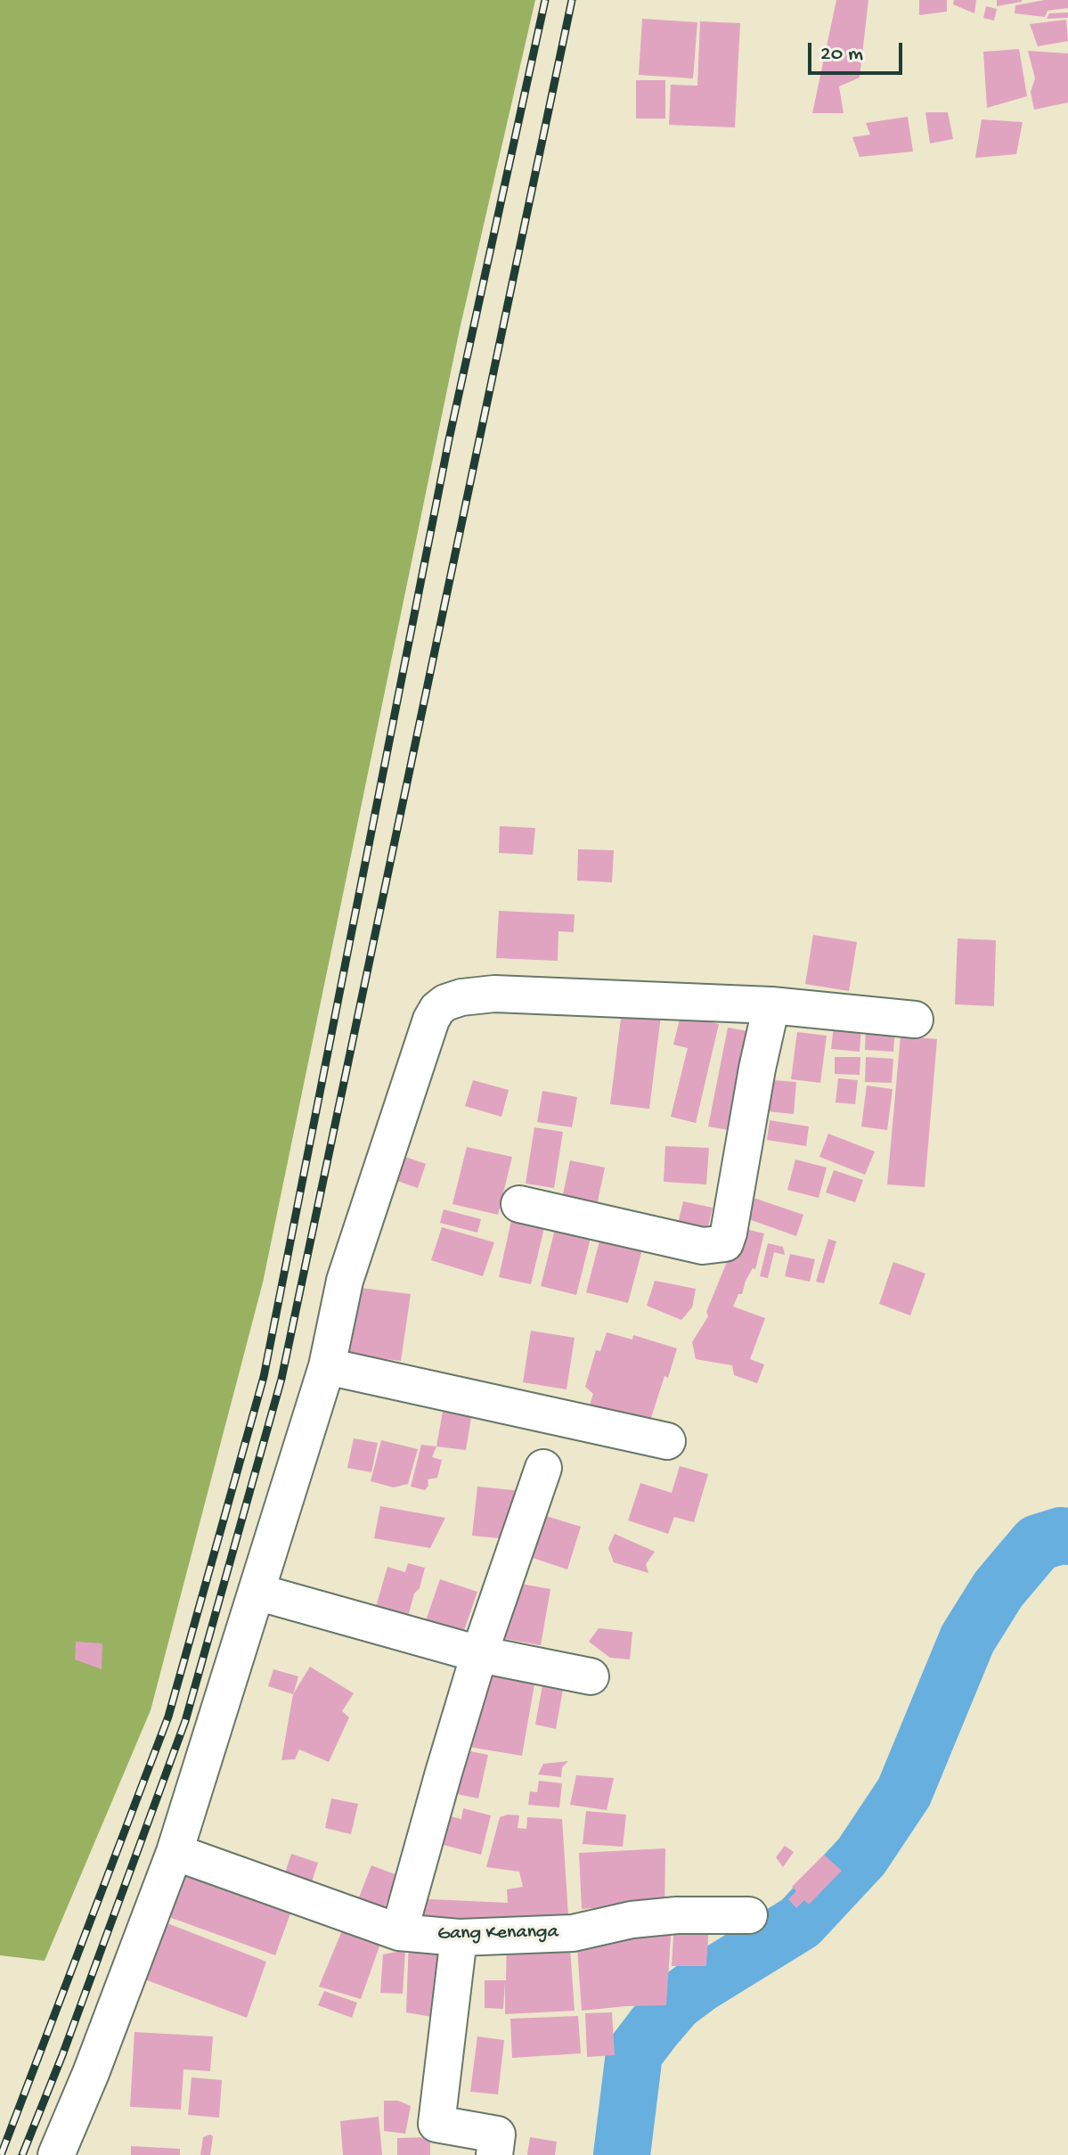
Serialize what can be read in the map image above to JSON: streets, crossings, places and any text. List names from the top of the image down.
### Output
{
  "streets": {
    "street": ["Gang Kenanga"]
  },
  "scale_bar": "20 m"
}
